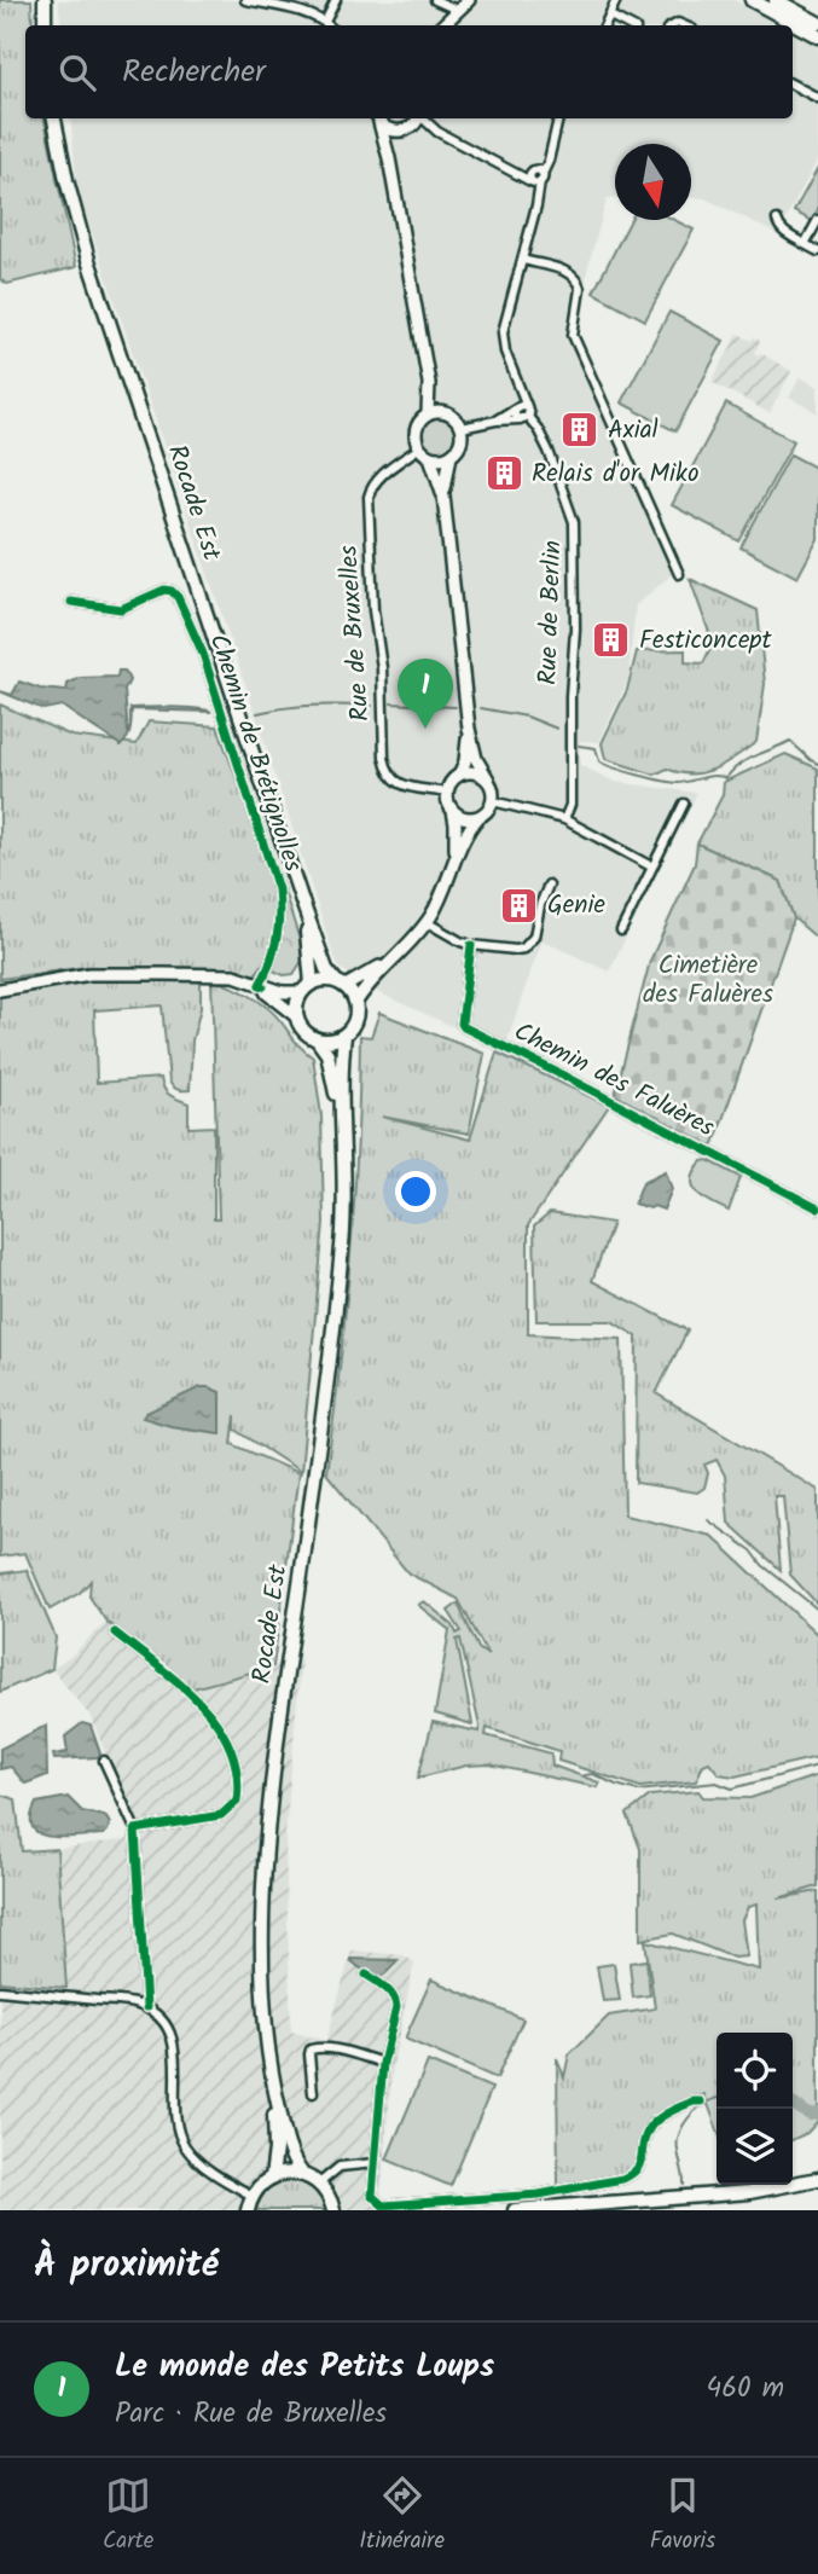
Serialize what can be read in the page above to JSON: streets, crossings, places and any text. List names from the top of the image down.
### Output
{
  "streets": {
    "main road": ["Rocade Est"],
    "street": [
      "Rue de Berlin",
      "Rue de Bruxelles",
      "Chemin de Brétignolles",
      "Chemin des Faluères"
    ]
  },
  "parks": ["Cimetière des Faluères"],
  "places": {
    "building": [
      "Axial",
      "Relais d'or Miko",
      "Festiconcept",
      "Genie"
    ]
  },
  "north": "bottom",
  "page": {
    "search": "Rechercher",
    "pins": "1",
    "heading": "À proximité",
    "list": [
      {
        "mark": "1",
        "name": "Le monde des Petits Loups",
        "note": "Parc · Rue de Bruxelles",
        "value": "460 m"
      }
    ],
    "nav": ["Carte", "Itinéraire", "Favoris"]
  }
}
